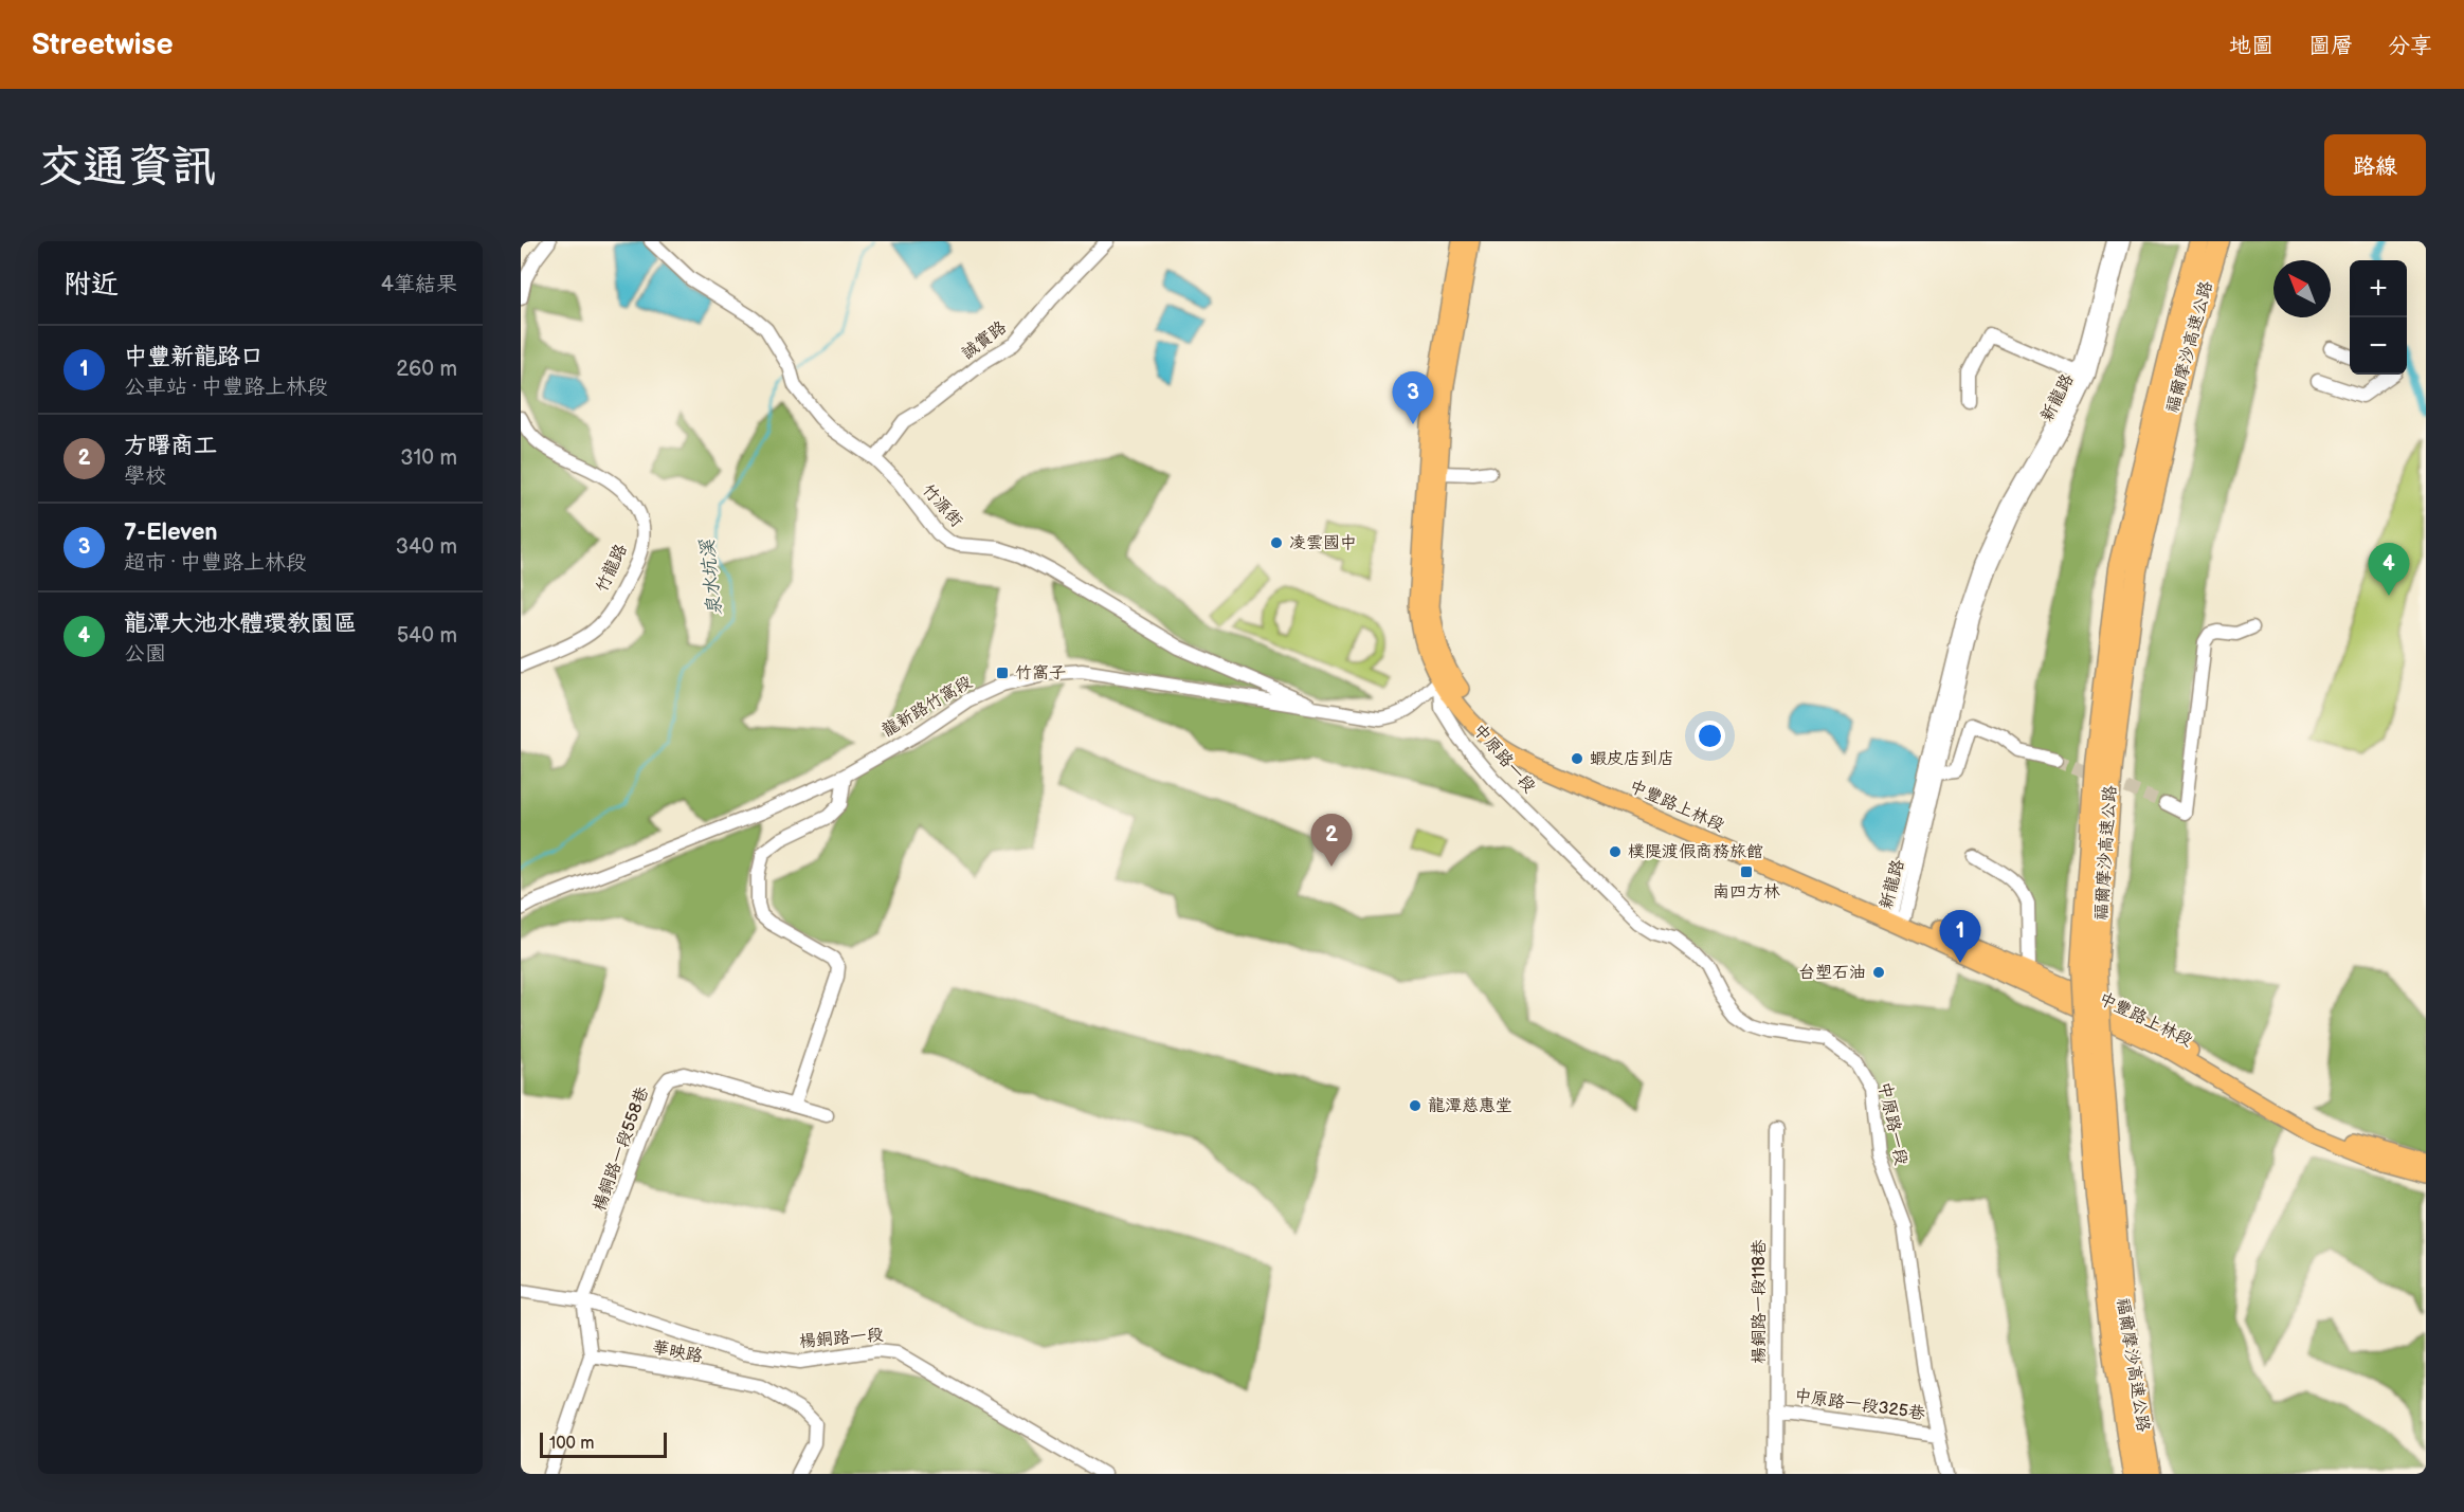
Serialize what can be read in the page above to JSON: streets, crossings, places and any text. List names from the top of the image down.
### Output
{
  "streets": {
    "highway": ["福爾摩沙高速公路"],
    "main road": ["中豐路上林段"],
    "street": [
      "誠實路",
      "新龍路",
      "竹源街",
      "竹龍路",
      "龍新路竹窩段",
      "中原路一段",
      "楊銅路一段558巷",
      "楊銅路一段118巷",
      "楊銅路一段",
      "華映路",
      "中原路一段325巷"
    ]
  },
  "crossings": [
    ["誠實路", "竹源街"],
    ["新龍路", "中豐路上林段"],
    ["竹源街", "龍新路竹窩段"],
    ["龍新路竹窩段", "中原路一段"],
    ["龍新路竹窩段", "中豐路上林段"],
    ["中原路一段", "中豐路上林段"],
    ["中原路一段", "中原路一段325巷"],
    ["楊銅路一段558巷", "楊銅路一段"],
    ["楊銅路一段558巷", "華映路"],
    ["楊銅路一段118巷", "中原路一段325巷"]
  ],
  "water": ["泉水坑溪"],
  "places": {
    "other": [
      "凌雲國中",
      "蝦皮店到店",
      "樸隄渡假商務旅館",
      "台塑石油",
      "龍潭慈惠堂"
    ],
    "transit": ["竹窩子", "南四方林"]
  },
  "scale_bar": "100 m",
  "north": "top left",
  "page": {
    "header": "Streetwise",
    "nav": ["地圖", "圖層", "分享"],
    "buttons": "路線",
    "title": "交通資訊",
    "heading": ["附近", "4筆結果"],
    "map_buttons": ["+", "−"],
    "list": [
      {
        "mark": "1",
        "name": "中豐新龍路口",
        "note": "公車站 · 中豐路上林段",
        "value": "260 m"
      },
      {
        "mark": "2",
        "name": "方曙商工",
        "note": "學校",
        "value": "310 m"
      },
      {
        "mark": "3",
        "name": "7-Eleven",
        "note": "超市 · 中豐路上林段",
        "value": "340 m"
      },
      {
        "mark": "4",
        "name": "龍潭大池水體環教園區",
        "note": "公園",
        "value": "540 m"
      }
    ],
    "pins": [
      "3",
      "4",
      "2",
      "1"
    ],
    "scale": "100 m"
  }
}
